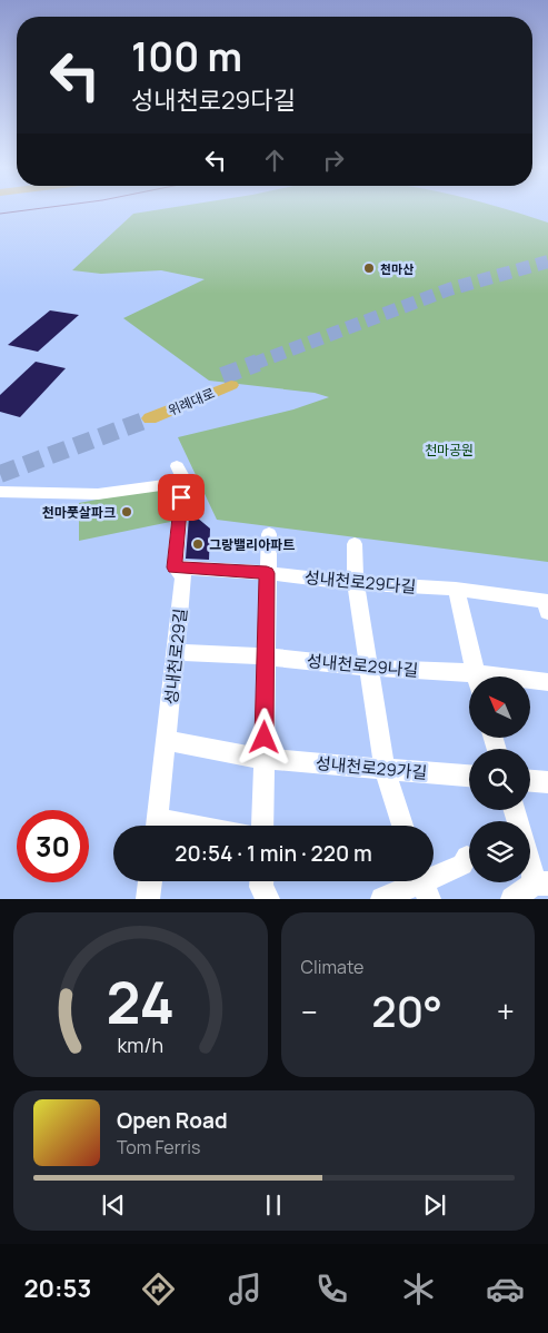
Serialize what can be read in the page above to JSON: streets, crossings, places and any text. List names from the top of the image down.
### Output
{
  "streets": {
    "main road": ["위례대로"],
    "street": [
      "성내천로29다길",
      "성내천로29길",
      "성내천로29나길",
      "성내천로29가길"
    ]
  },
  "crossings": [
    ["성내천로29다길", "성내천로29길"],
    ["성내천로29길", "성내천로29나길"],
    ["성내천로29길", "성내천로29가길"]
  ],
  "parks": ["천마공원"],
  "places": ["천마산", "천마풋살파크", "그랑밸리아파트"],
  "north": "top left",
  "page": {
    "turn": ["100 m", "성내천로29다길"],
    "limit": "30",
    "trip": "20:54 · 1 min · 220 m",
    "tile": "Climate",
    "heat": ["−", "20°", "+"],
    "song": ["Open Road", "Tom Ferris"],
    "tabs": "20:53",
    "gauge": ["24", "km/h"]
  }
}
